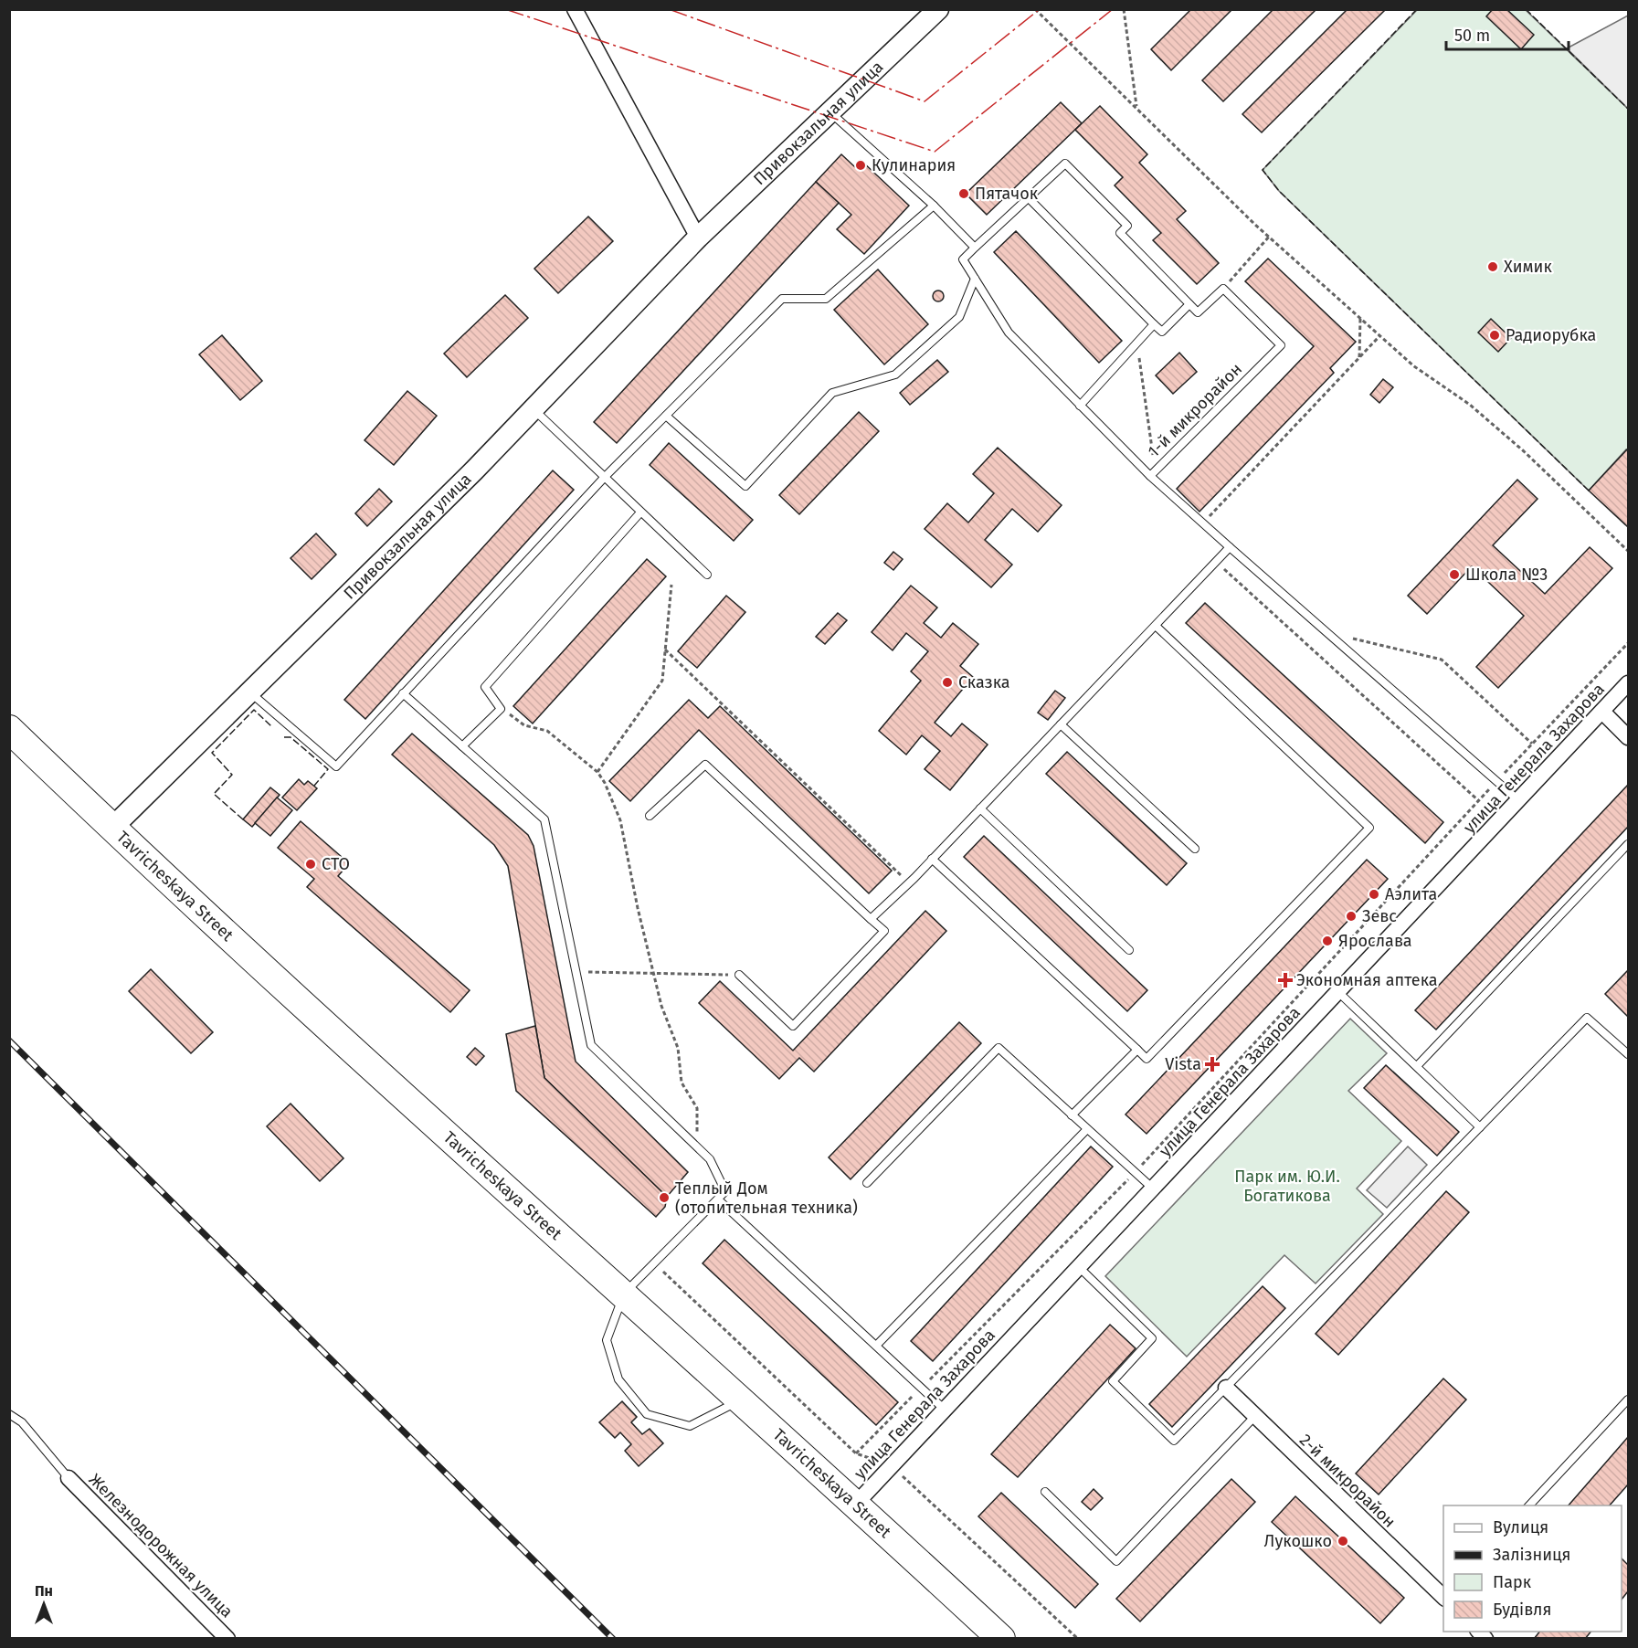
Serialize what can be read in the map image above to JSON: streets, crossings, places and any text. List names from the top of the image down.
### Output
{
  "streets": {
    "highway": ["Tavricheskaya Street"],
    "main road": ["Привокзальная улица"],
    "street": ["улица Генерала Захарова", "2-й микрорайон", "Железнодорожная улица"],
    "lane": ["1-й микрорайон"]
  },
  "crossings": [
    ["Привокзальная улица", "Tavricheskaya Street"],
    ["улица Генерала Захарова", "Tavricheskaya Street"]
  ],
  "parks": ["Парк им. Ю.И. Богатикова"],
  "places": {
    "other": [
      "Кулинария",
      "Пятачок",
      "Химик",
      "Радиорубка",
      "Школа №3",
      "Сказка",
      "СТО",
      "Аэлита",
      "Зевс",
      "Ярослава",
      "Теплый Дом (отопительная техника)",
      "Лукошко"
    ],
    "health": ["Экономная аптека", "Vista"]
  },
  "legend": [
    "Вулиця",
    "Залізниця",
    "Парк",
    "Будівля"
  ],
  "scale_bar": "50 m",
  "north": "top"
}
